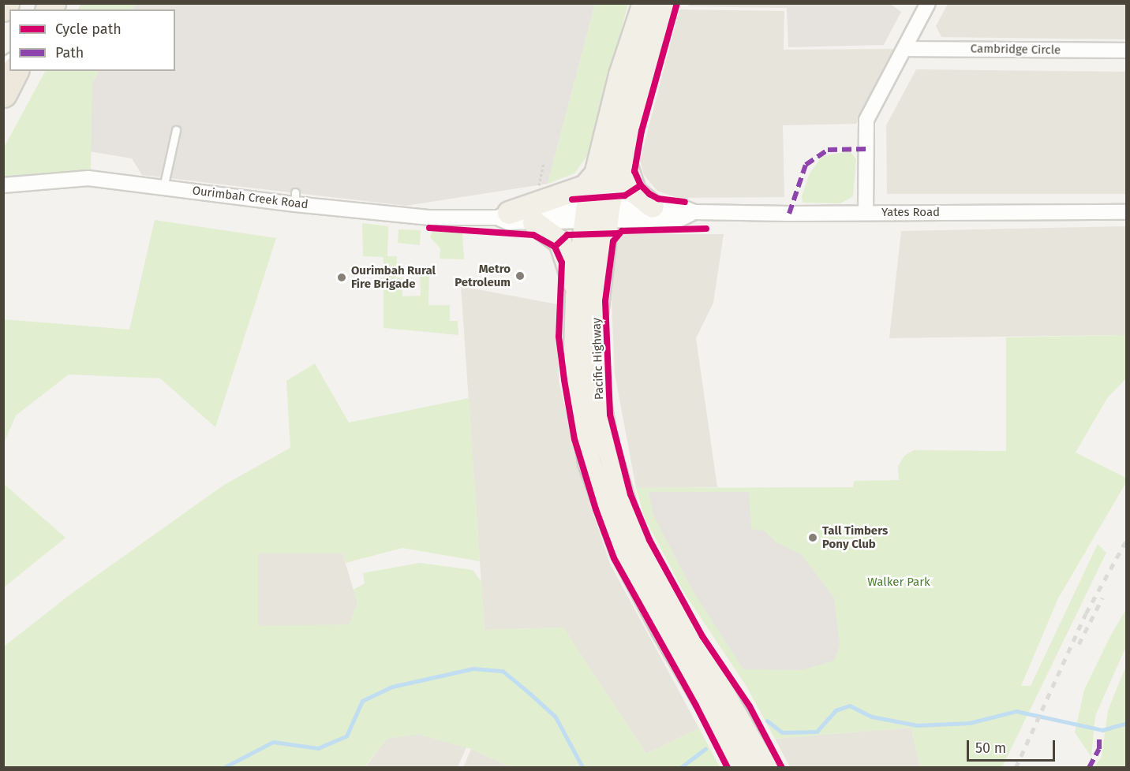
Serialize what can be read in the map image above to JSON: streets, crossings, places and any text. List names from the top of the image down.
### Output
{
  "streets": {
    "main road": ["Pacific Highway"],
    "street": ["Cambridge Circle", "Ourimbah Creek Road", "Yates Road"]
  },
  "crossings": [
    ["Ourimbah Creek Road", "Yates Road"],
    ["Ourimbah Creek Road", "Pacific Highway"],
    ["Yates Road", "Pacific Highway"]
  ],
  "parks": ["Walker Park"],
  "places": ["Metro Petroleum", "Ourimbah Rural Fire Brigade", "Tall Timbers Pony Club"],
  "legend": ["Cycle path", "Path"],
  "scale_bar": "50 m"
}
